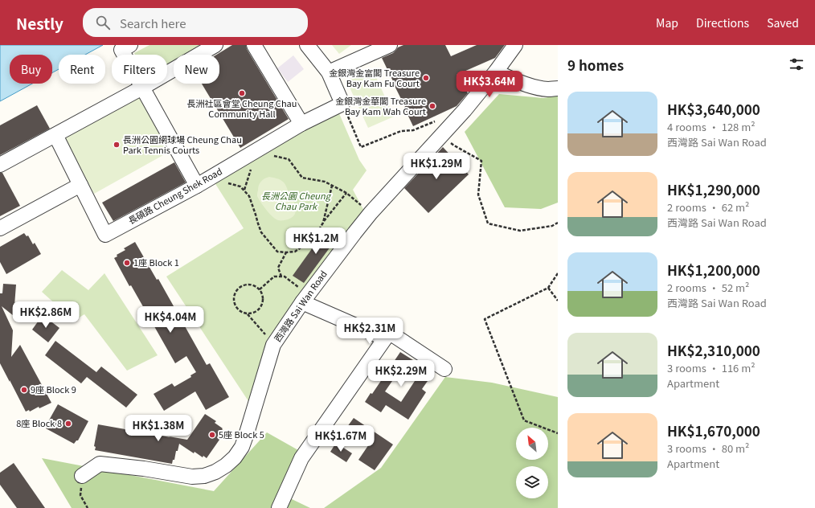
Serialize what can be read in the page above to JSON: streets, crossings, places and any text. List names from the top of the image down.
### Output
{
  "streets": {
    "street": ["長碩路 Cheung Shek Road", "西灣路 Sai Wan Road"]
  },
  "parks": ["長洲公園 Cheung Chau Park"],
  "places": [
    "金銀灣金富閣 Treasure Bay Kam Fu Court",
    "長洲社區會堂 Cheung Chau Community Hall",
    "金銀灣金華閣 Treasure Bay Kam Wah Court",
    "長洲公園網球場 Cheung Chau Park Tennis Courts",
    "1座 Block 1",
    "9座 Block 9",
    "8座 Block 8",
    "5座 Block 5"
  ],
  "north": "top left",
  "page": {
    "header": "Nestly",
    "search": "Search here",
    "nav": ["Map", "Directions", "Saved"],
    "heading": "9 homes",
    "chip": [
      "Buy",
      "Rent",
      "Filters",
      "New"
    ],
    "price": [
      "HK$3.64M",
      "HK$1.29M",
      "HK$1.2M",
      "HK$2.86M",
      "HK$4.04M",
      "HK$2.31M",
      "HK$2.29M",
      "HK$1.38M",
      "HK$1.67M"
    ],
    "list": [
      {
        "name": "HK$3,640,000",
        "note": "4 rooms · 128 m² · 西灣路 Sai Wan Road"
      },
      {
        "name": "HK$1,290,000",
        "note": "2 rooms · 62 m² · 西灣路 Sai Wan Road"
      },
      {
        "name": "HK$1,200,000",
        "note": "2 rooms · 52 m² · 西灣路 Sai Wan Road"
      },
      {
        "name": "HK$2,310,000",
        "note": "3 rooms · 116 m² · Apartment"
      },
      {
        "name": "HK$1,670,000",
        "note": "3 rooms · 80 m² · Apartment"
      }
    ]
  }
}
